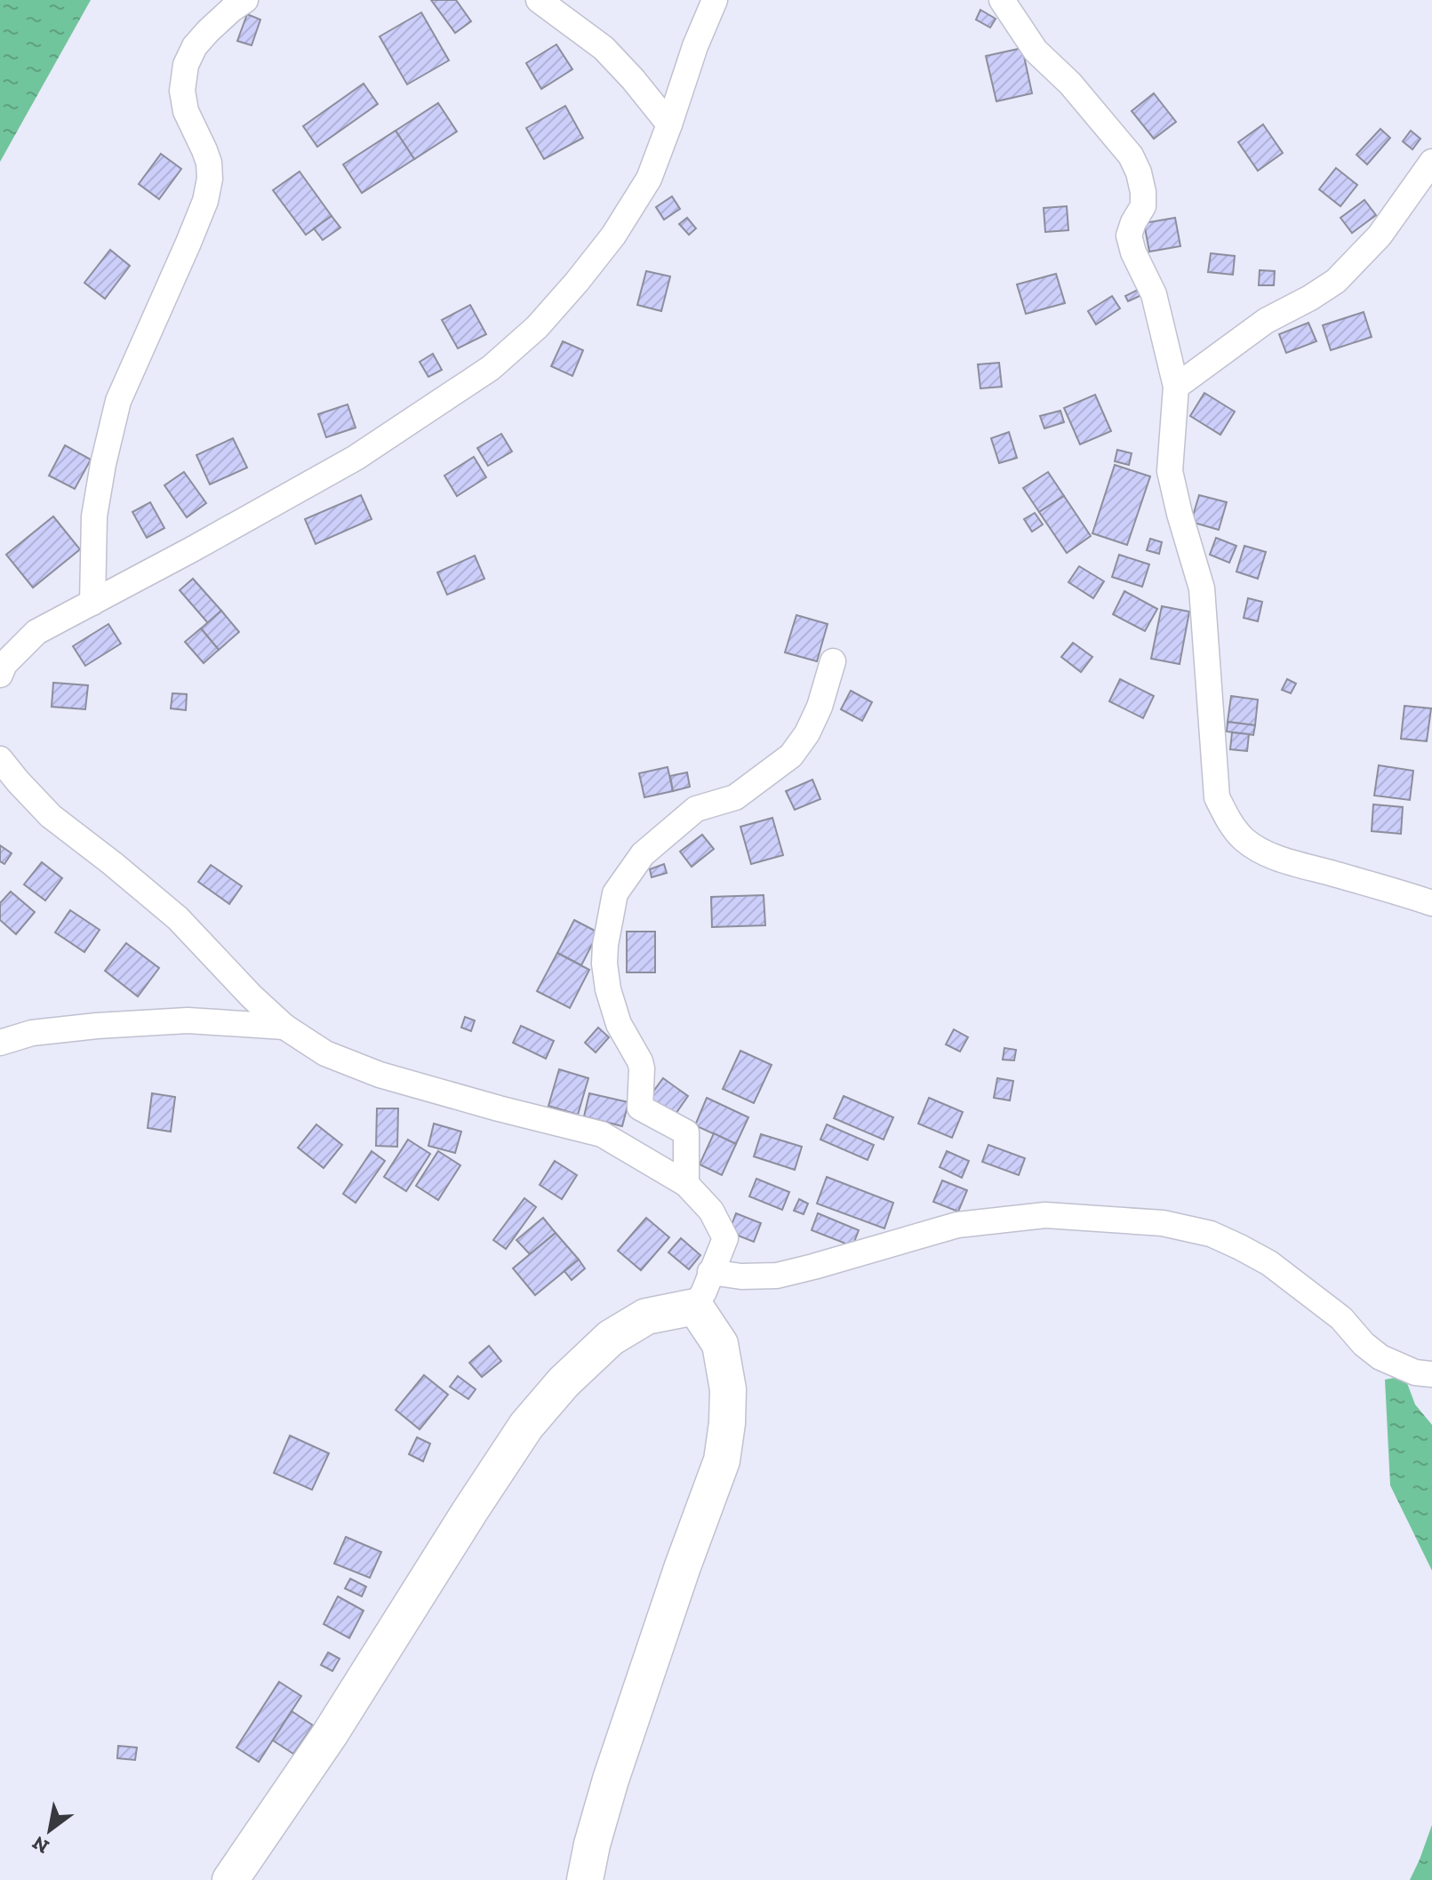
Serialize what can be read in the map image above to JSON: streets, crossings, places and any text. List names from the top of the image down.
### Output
{
  "north": "bottom left"
}
